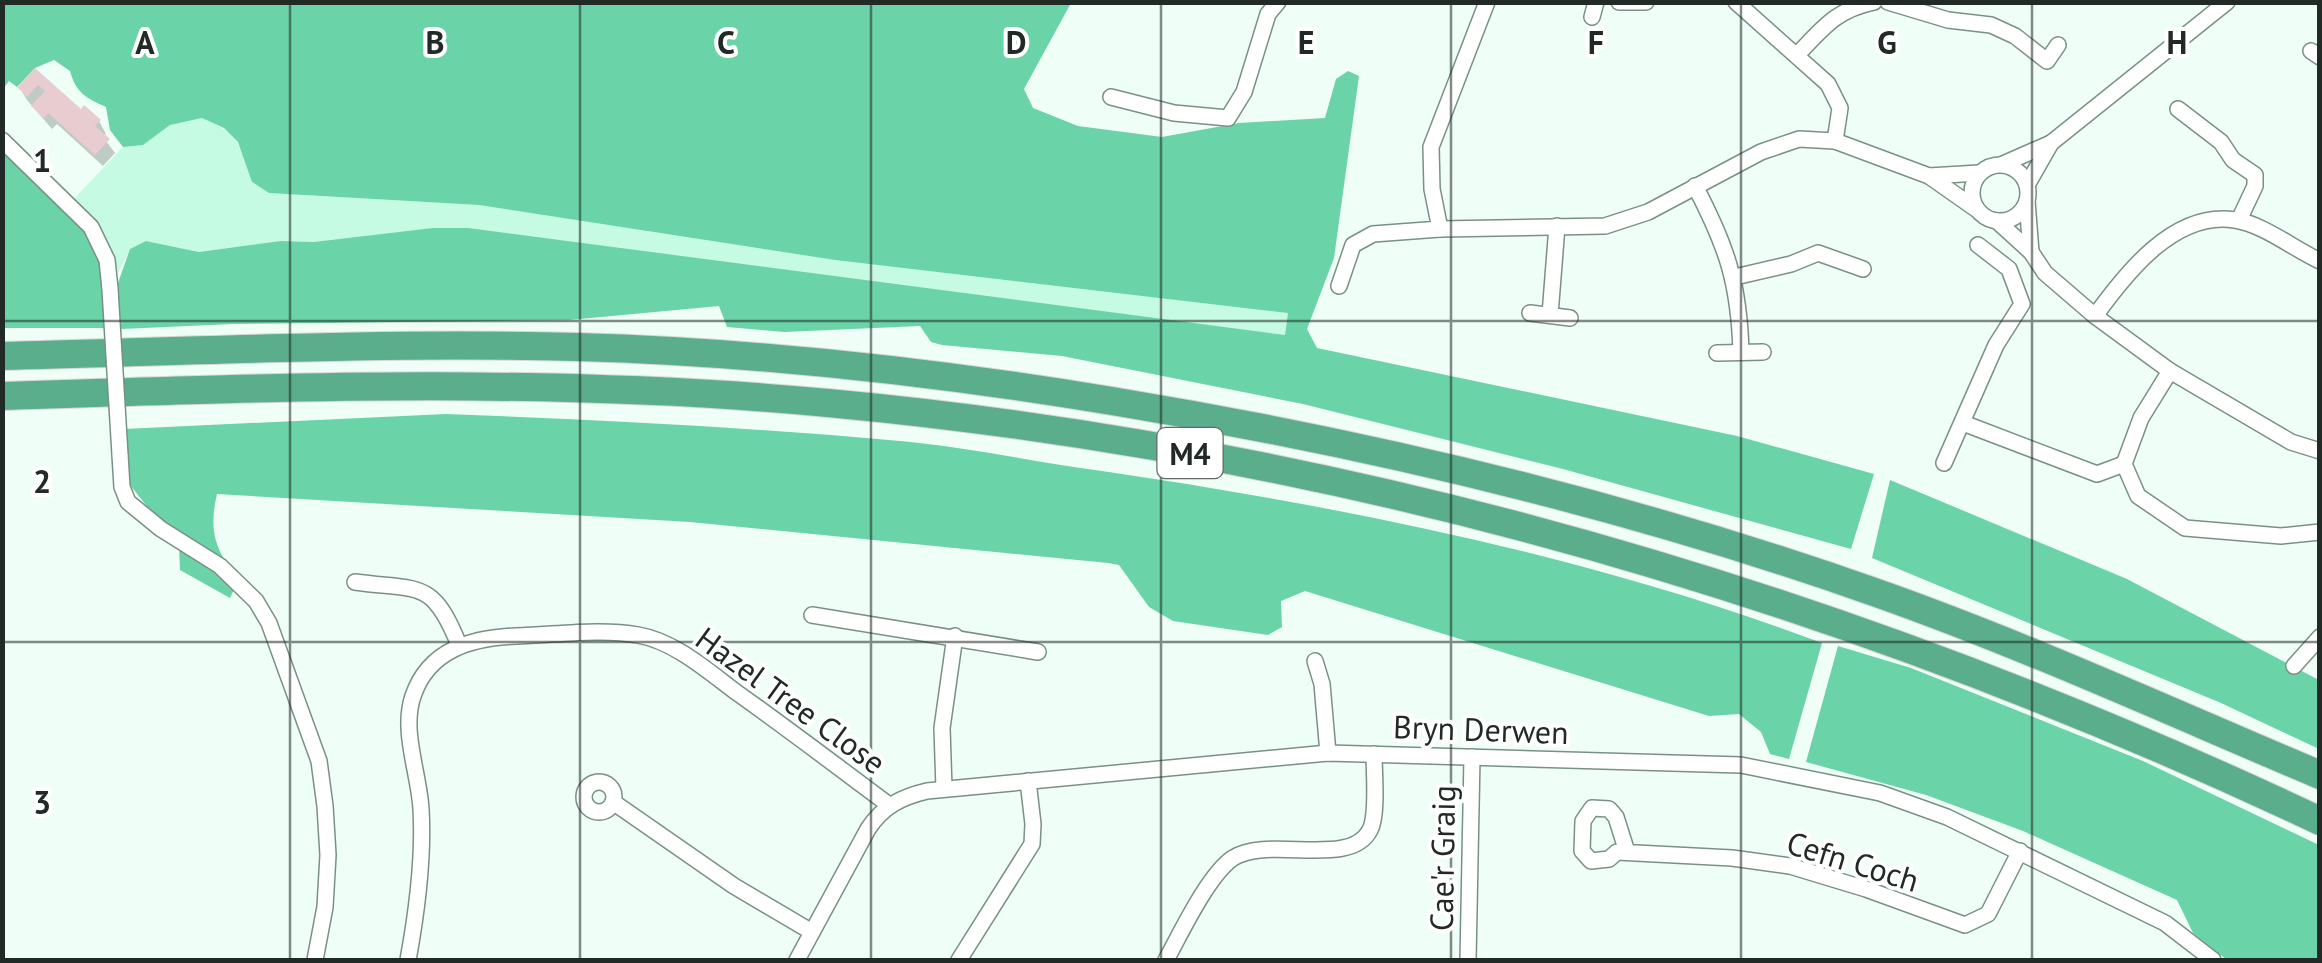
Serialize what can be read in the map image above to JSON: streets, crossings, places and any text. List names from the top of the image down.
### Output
{
  "streets": {
    "highway": ["M4"],
    "street": [
      "Hazel Tree Close",
      "Bryn Derwen",
      "Cae'r Graig",
      "Cefn Coch"
    ]
  },
  "crossings": [
    ["Hazel Tree Close", "Bryn Derwen"],
    ["Bryn Derwen", "Cae'r Graig"],
    ["Bryn Derwen", "Cefn Coch"]
  ],
  "grid": {
    "columns": [
      "A",
      "B",
      "C",
      "D",
      "E",
      "F",
      "G",
      "H"
    ],
    "rows": ["1", "2", "3"]
  }
}
